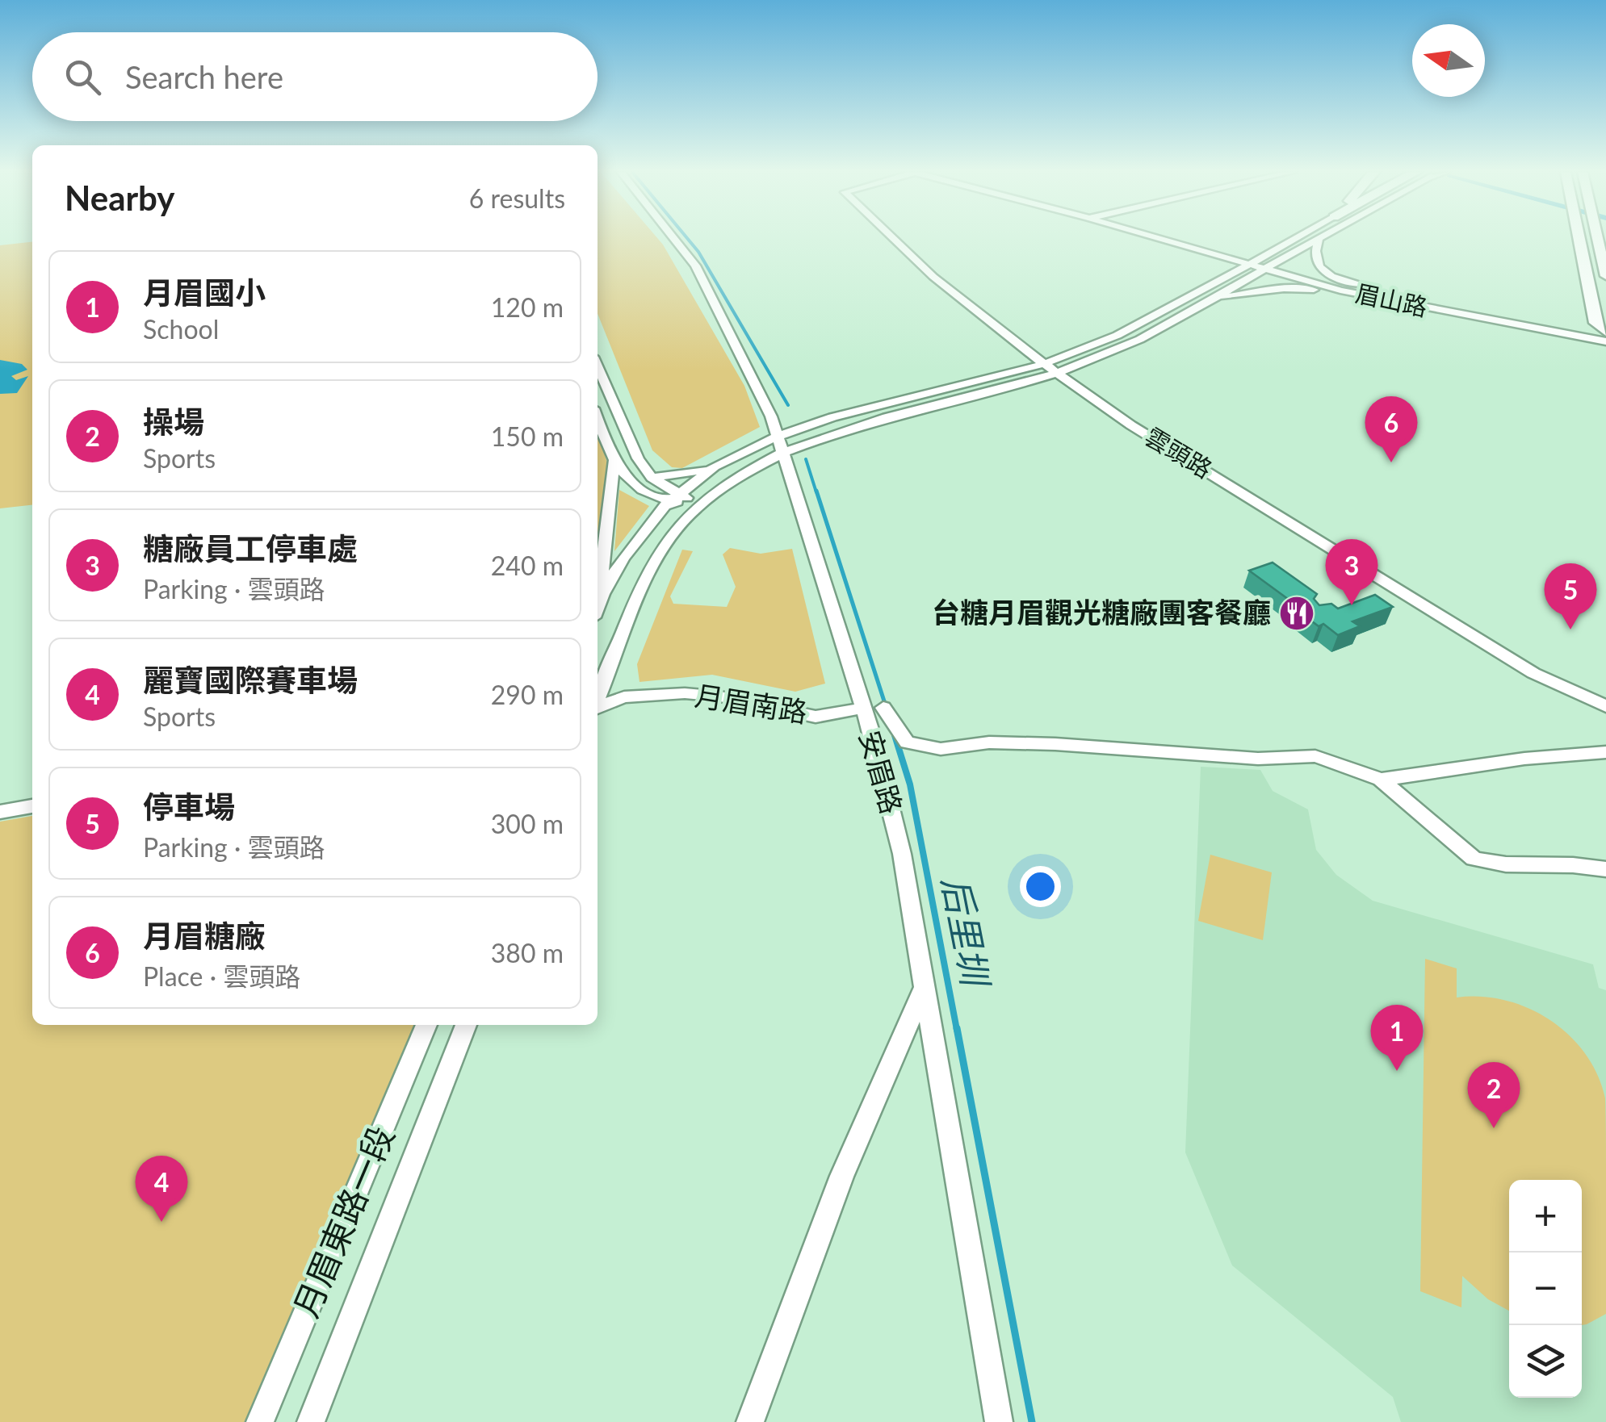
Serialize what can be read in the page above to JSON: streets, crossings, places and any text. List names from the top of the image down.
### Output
{
  "streets": {
    "street": [
      "眉山路",
      "雲頭路",
      "月眉南路",
      "安眉路",
      "月眉東路一段"
    ]
  },
  "crossings": [
    ["眉山路", "雲頭路"],
    ["月眉南路", "安眉路"]
  ],
  "water": ["后里圳"],
  "places": {
    "restaurant": ["台糖月眉觀光糖廠團客餐廳"]
  },
  "north": "left",
  "page": {
    "search": "Search here",
    "heading": ["Nearby", "6 results"],
    "list": [
      {
        "mark": "1",
        "name": "月眉國小",
        "note": "School",
        "value": "120 m"
      },
      {
        "mark": "2",
        "name": "操場",
        "note": "Sports",
        "value": "150 m"
      },
      {
        "mark": "3",
        "name": "糖廠員工停車處",
        "note": "Parking · 雲頭路",
        "value": "240 m"
      },
      {
        "mark": "4",
        "name": "麗寶國際賽車場",
        "note": "Sports",
        "value": "290 m"
      },
      {
        "mark": "5",
        "name": "停車場",
        "note": "Parking · 雲頭路",
        "value": "300 m"
      },
      {
        "mark": "6",
        "name": "月眉糖廠",
        "note": "Place · 雲頭路",
        "value": "380 m"
      }
    ],
    "pins": [
      "6",
      "3",
      "5",
      "1",
      "2",
      "4"
    ],
    "map_buttons": ["+", "−"]
  }
}
